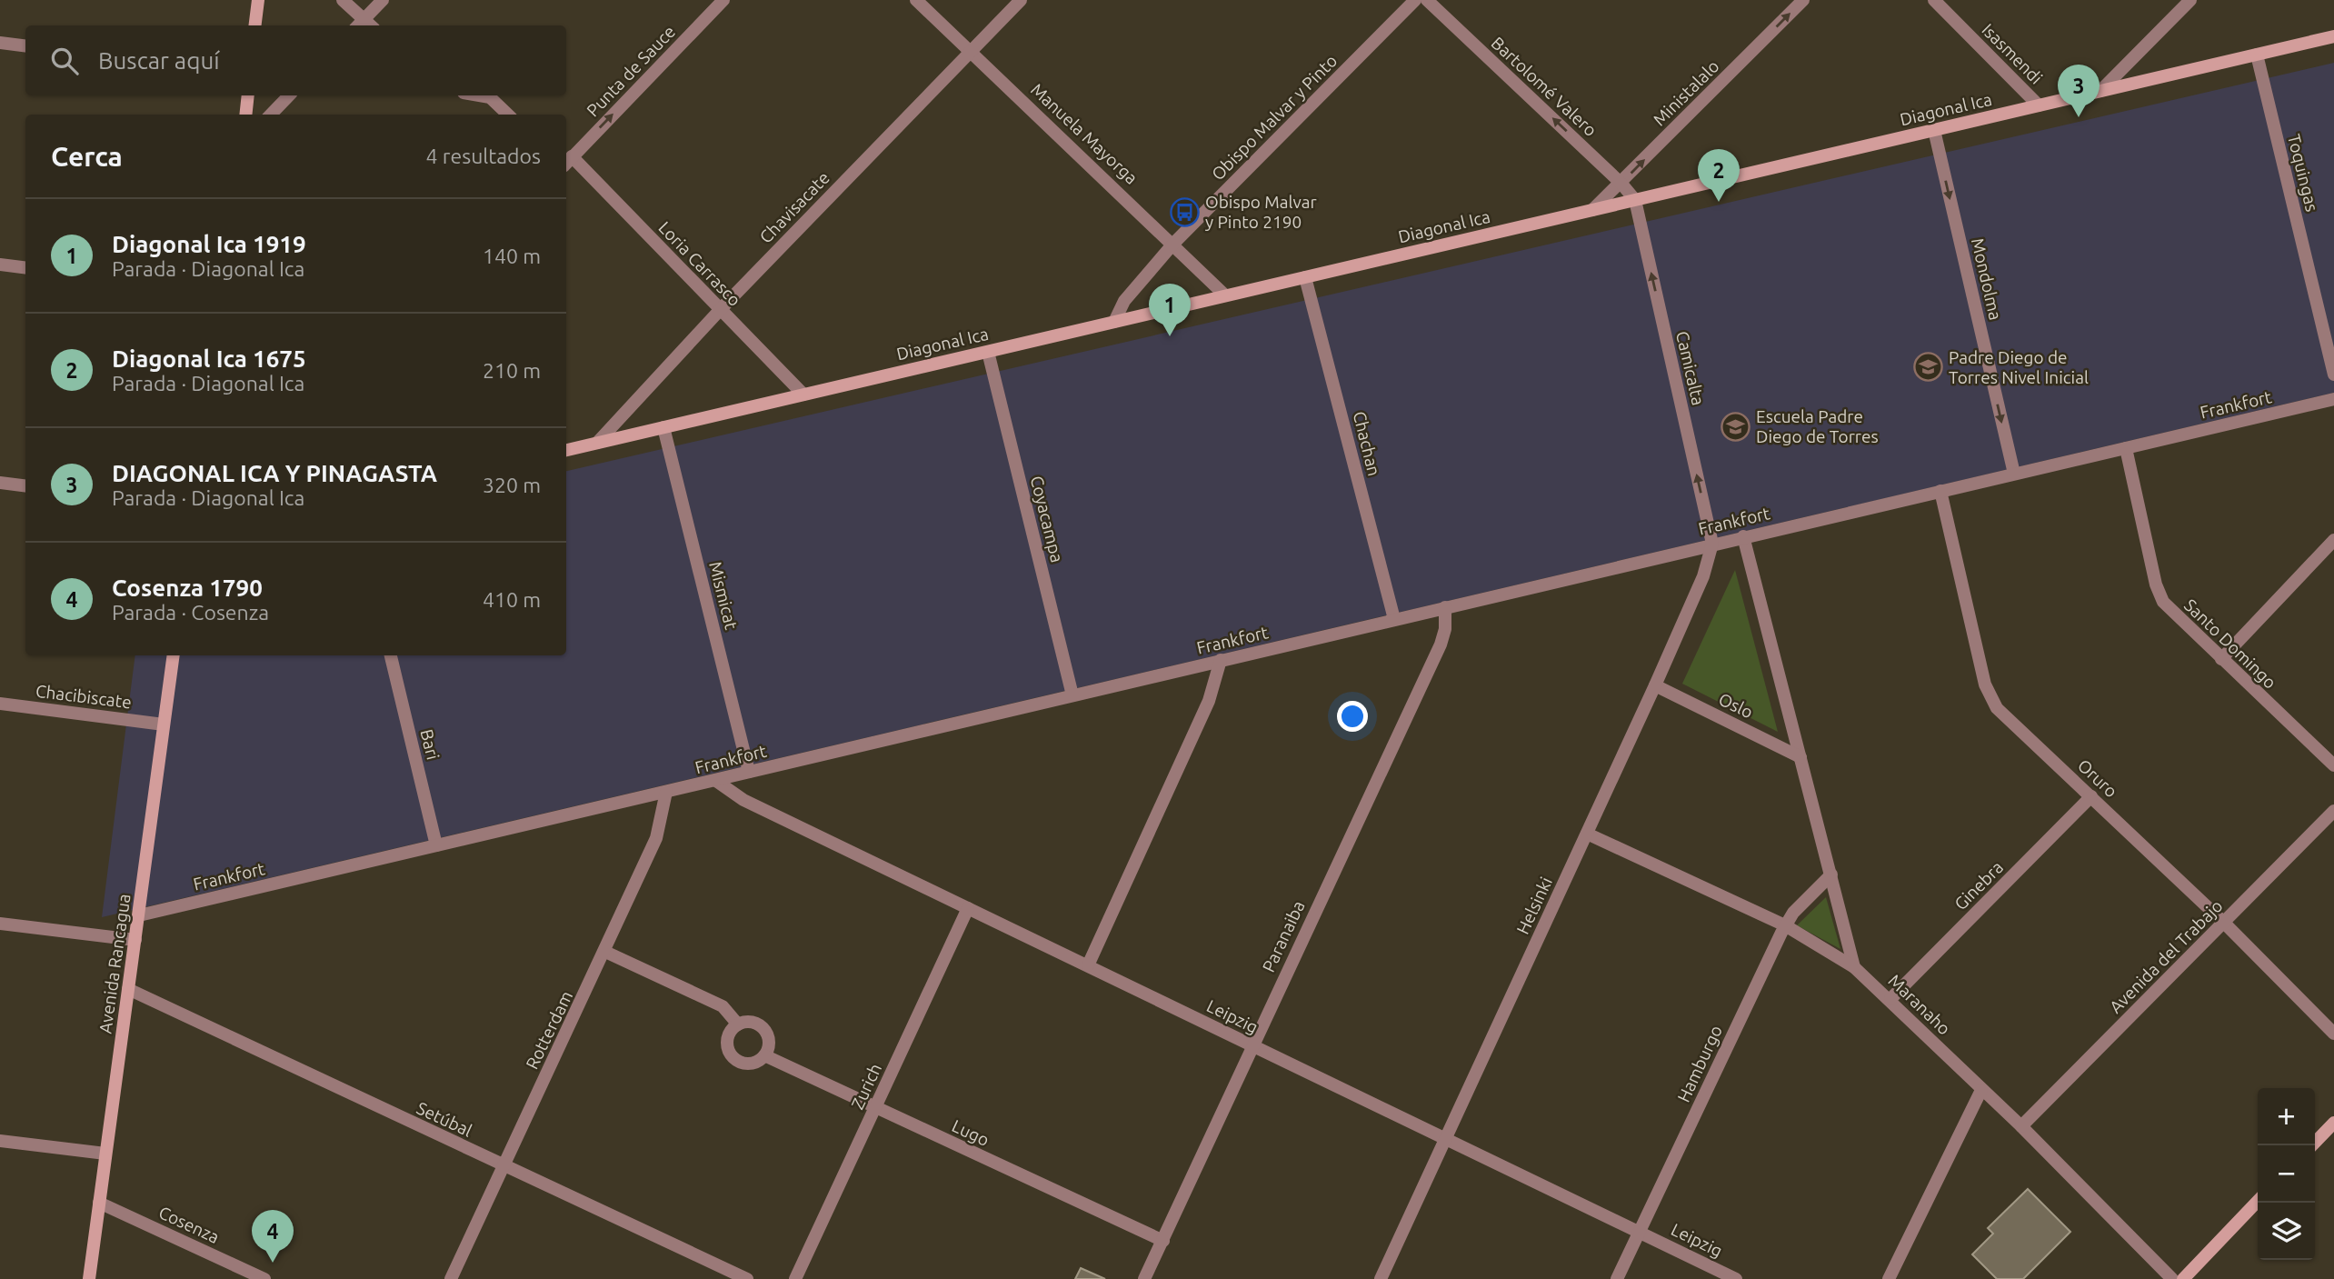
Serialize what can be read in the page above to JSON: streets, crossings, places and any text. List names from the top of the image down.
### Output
{
  "streets": {
    "main road": ["Diagonal Ica", "Avenida Rancagua"],
    "street": [
      "Isasmendi",
      "Punta de Sauce",
      "Bartolomé Valero",
      "Ministalalo",
      "Obispo Malvar y Pinto",
      "Manuela Mayorga",
      "Toquingas",
      "Chavisacate",
      "Loria Carrasco",
      "Mondolma",
      "Camicalta",
      "Frankfort",
      "Chachan",
      "Coyacampa",
      "Mismicat",
      "Santo Domingo",
      "Chacibiscate",
      "Oslo",
      "Bari",
      "Oruro",
      "Ginebra",
      "Helsinki",
      "Paranaiba",
      "Avenida del Trabajo",
      "Maranaho",
      "Leipzig",
      "Rotterdam",
      "Hamburgo",
      "Zurich",
      "Setúbal",
      "Lugo",
      "Cosenza"
    ]
  },
  "crossings": [
    ["Isasmendi", "Diagonal Ica"],
    ["Bartolomé Valero", "Ministalalo"],
    ["Bartolomé Valero", "Diagonal Ica"],
    ["Bartolomé Valero", "Camicalta"],
    ["Ministalalo", "Diagonal Ica"],
    ["Diagonal Ica", "Obispo Malvar y Pinto"],
    ["Diagonal Ica", "Manuela Mayorga"],
    ["Diagonal Ica", "Toquingas"],
    ["Diagonal Ica", "Chavisacate"],
    ["Diagonal Ica", "Loria Carrasco"],
    ["Diagonal Ica", "Mondolma"],
    ["Diagonal Ica", "Camicalta"],
    ["Diagonal Ica", "Chachan"],
    ["Diagonal Ica", "Coyacampa"],
    ["Diagonal Ica", "Mismicat"],
    ["Obispo Malvar y Pinto", "Manuela Mayorga"],
    ["Manuela Mayorga", "Chavisacate"],
    ["Chavisacate", "Loria Carrasco"],
    ["Mondolma", "Frankfort"],
    ["Camicalta", "Frankfort"],
    ["Camicalta", "Helsinki"],
    ["Frankfort", "Chachan"],
    ["Frankfort", "Coyacampa"],
    ["Frankfort", "Mismicat"],
    ["Frankfort", "Santo Domingo"],
    ["Frankfort", "Bari"],
    ["Frankfort", "Oruro"],
    ["Frankfort", "Helsinki"],
    ["Frankfort", "Paranaiba"],
    ["Frankfort", "Avenida Rancagua"],
    ["Frankfort", "Leipzig"],
    ["Frankfort", "Rotterdam"],
    ["Chacibiscate", "Avenida Rancagua"],
    ["Oslo", "Helsinki"],
    ["Oruro", "Ginebra"],
    ["Oruro", "Avenida del Trabajo"],
    ["Ginebra", "Maranaho"],
    ["Helsinki", "Maranaho"],
    ["Helsinki", "Leipzig"],
    ["Paranaiba", "Leipzig"],
    ["Paranaiba", "Lugo"],
    ["Avenida del Trabajo", "Maranaho"],
    ["Avenida Rancagua", "Setúbal"],
    ["Avenida Rancagua", "Cosenza"],
    ["Maranaho", "Hamburgo"],
    ["Leipzig", "Hamburgo"],
    ["Leipzig", "Zurich"],
    ["Rotterdam", "Setúbal"],
    ["Zurich", "Lugo"]
  ],
  "one_way": [
    "Punta de Sauce",
    "Bartolomé Valero",
    "Ministalalo",
    "Mondolma",
    "Camicalta"
  ],
  "places": {
    "bus stop": ["Obispo Malvar y Pinto 2190"],
    "school or university": ["Padre Diego de Torres Nivel Inicial", "Escuela Padre Diego de Torres"]
  },
  "page": {
    "search": "Buscar aquí",
    "pins": [
      "3",
      "2",
      "1",
      "4"
    ],
    "heading": ["Cerca", "4 resultados"],
    "list": [
      {
        "mark": "1",
        "name": "Diagonal Ica 1919",
        "note": "Parada · Diagonal Ica",
        "value": "140 m"
      },
      {
        "mark": "2",
        "name": "Diagonal Ica 1675",
        "note": "Parada · Diagonal Ica",
        "value": "210 m"
      },
      {
        "mark": "3",
        "name": "DIAGONAL ICA Y PINAGASTA",
        "note": "Parada · Diagonal Ica",
        "value": "320 m"
      },
      {
        "mark": "4",
        "name": "Cosenza 1790",
        "note": "Parada · Cosenza",
        "value": "410 m"
      }
    ],
    "map_buttons": ["+", "−"]
  }
}
